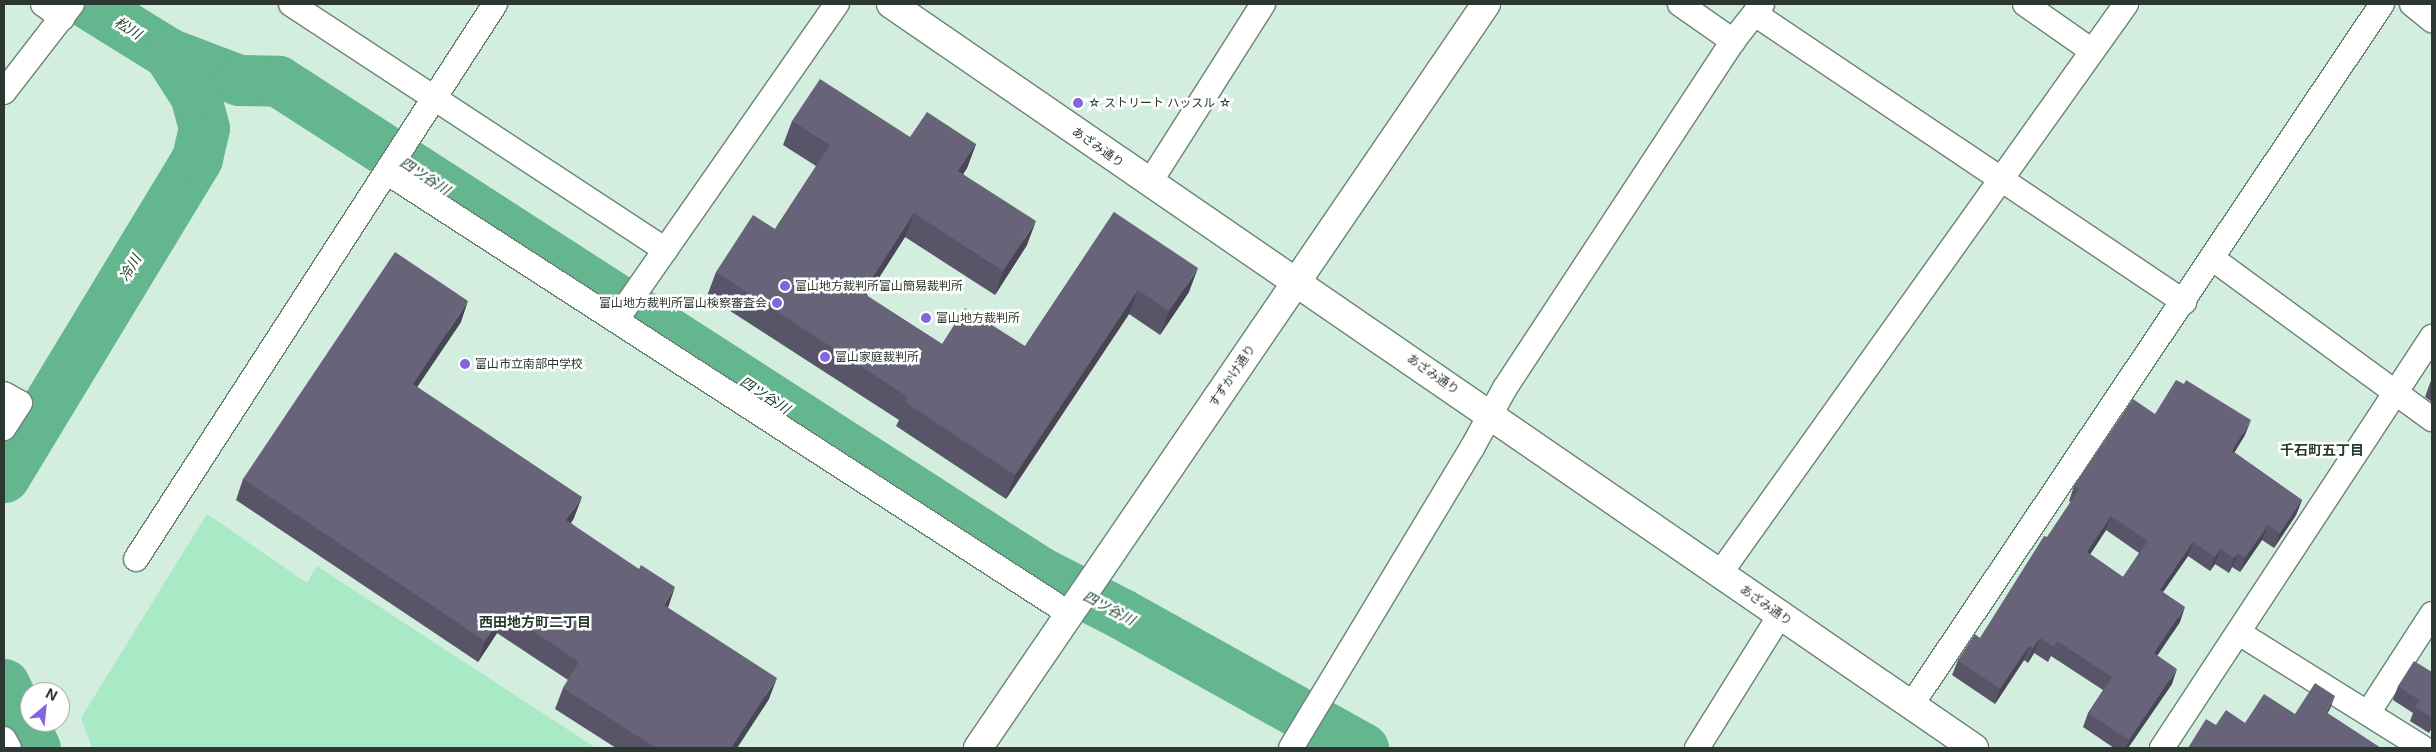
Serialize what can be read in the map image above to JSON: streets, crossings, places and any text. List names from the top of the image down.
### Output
{
  "streets": {
    "street": ["あざみ通り", "すずかけ通り"]
  },
  "crossings": [
    ["あざみ通り", "すずかけ通り"]
  ],
  "districts": ["千石町五丁目", "西田地方町二丁目"],
  "water": ["松川", "四ツ谷川", "冷川"],
  "places": [
    "☆ ストリート ハッスル ☆",
    "富山地方裁判所富山簡易裁判所",
    "富山地方裁判所富山検察審査会",
    "富山地方裁判所",
    "富山家庭裁判所",
    "富山市立南部中学校"
  ],
  "north": "top right"
}
